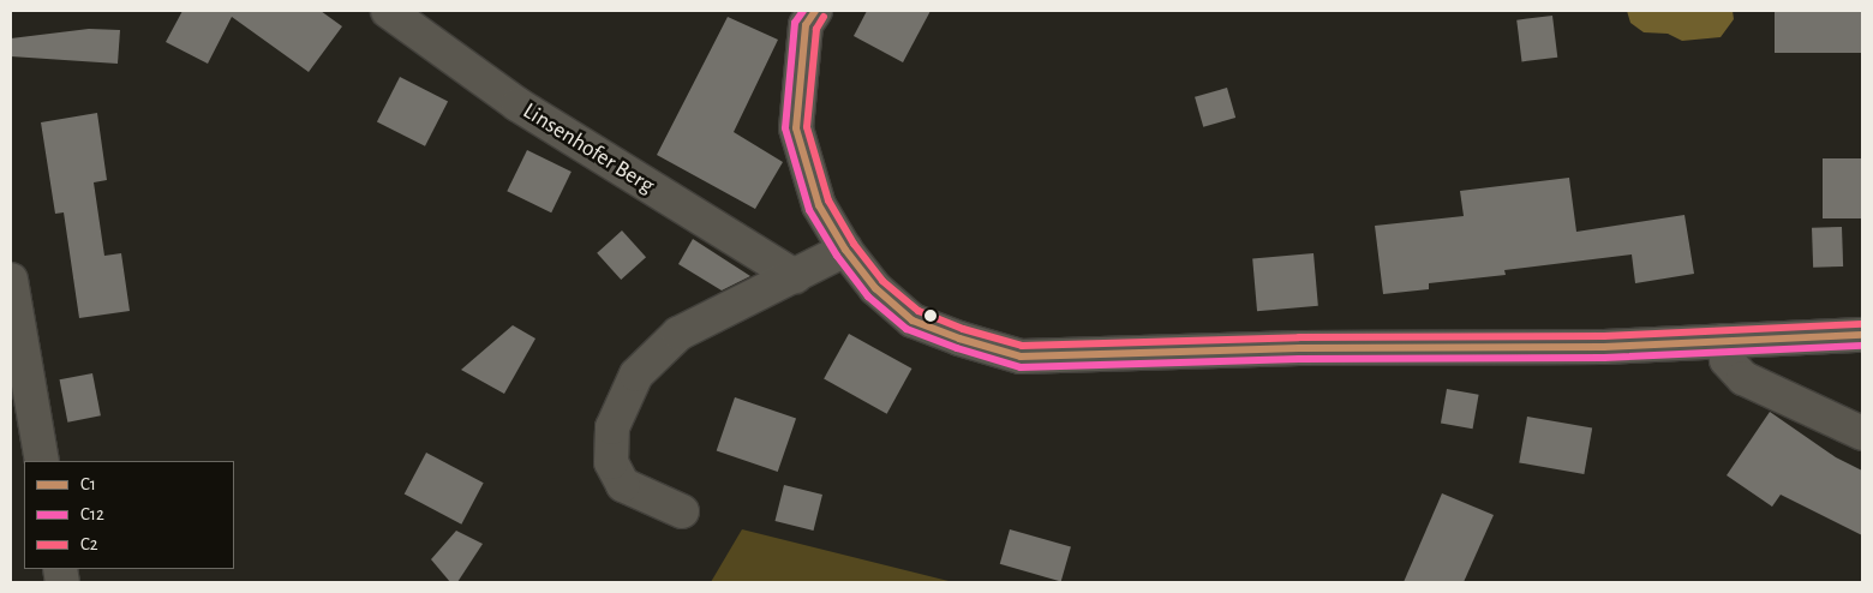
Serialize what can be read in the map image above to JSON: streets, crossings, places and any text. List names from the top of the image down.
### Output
{
  "streets": {
    "street": ["Linsenhofer Berg"]
  },
  "lines": ["transit line C1", "transit line C12", "transit line C2"],
  "legend": ["C1", "C12", "C2"]
}
